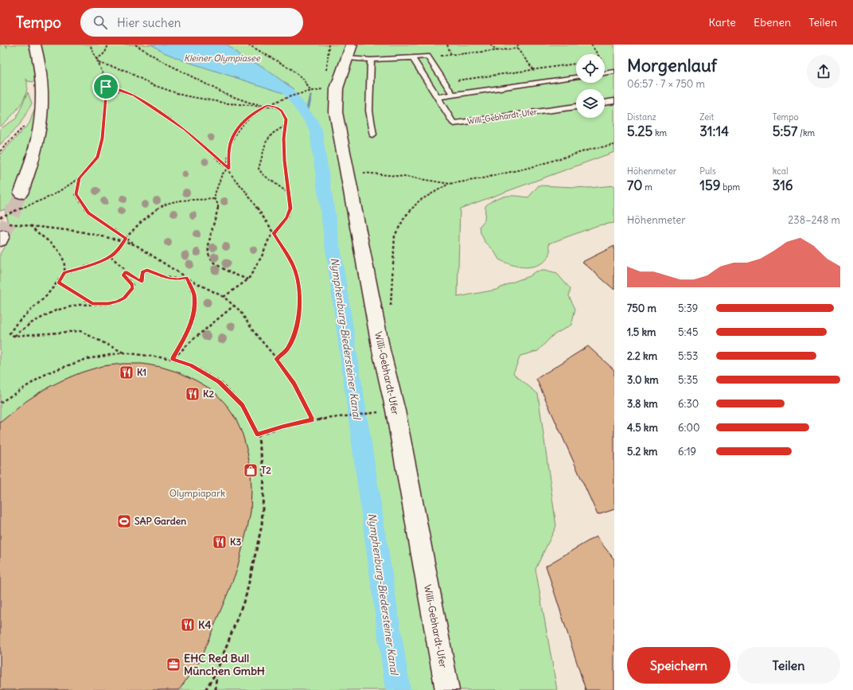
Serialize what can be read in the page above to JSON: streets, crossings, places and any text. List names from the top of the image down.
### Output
{
  "streets": {
    "street": ["Willi-Gebhardt-Ufer"]
  },
  "water": ["Kleiner Olympiasee", "Nymphenburg-Biedersteiner Kanal"],
  "parks": ["Olympiapark"],
  "places": {
    "restaurant": [
      "K1",
      "K2",
      "K3",
      "K4"
    ],
    "shop": ["T2"],
    "sports": ["SAP Garden"],
    "office": ["EHC Red Bull München GmbH"]
  },
  "page": {
    "header": "Tempo",
    "search": "Hier suchen",
    "nav": ["Karte", "Ebenen", "Teilen"],
    "heading": ["Morgenlauf", "06:57 · 7 × 750 m"],
    "stats": [
      ["Distanz", "5.25 km"],
      ["Zeit", "31:14"],
      ["Tempo", "5:57 /km"],
      ["Höhenmeter", "70 m"],
      ["Puls", "159 bpm"],
      ["kcal", "316"]
    ],
    "chart": ["Höhenmeter", "238–248 m"],
    "list": [
      {
        "name": "750 m",
        "note": "5:39"
      },
      {
        "name": "1.5 km",
        "note": "5:45"
      },
      {
        "name": "2.2 km",
        "note": "5:53"
      },
      {
        "name": "3.0 km",
        "note": "5:35"
      },
      {
        "name": "3.8 km",
        "note": "6:30"
      },
      {
        "name": "4.5 km",
        "note": "6:00"
      },
      {
        "name": "5.2 km",
        "note": "6:19"
      }
    ],
    "buttons": ["Speichern", "Teilen"]
  }
}
